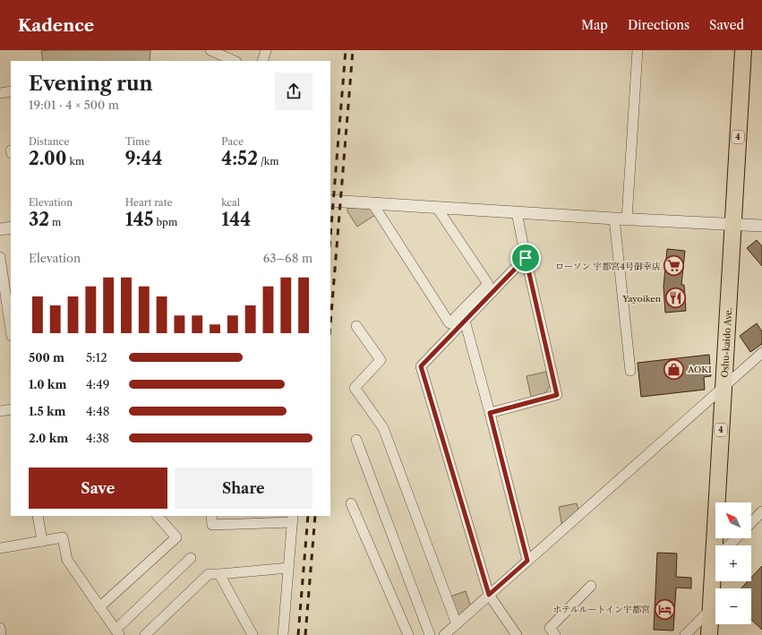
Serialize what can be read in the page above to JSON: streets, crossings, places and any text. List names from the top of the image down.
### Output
{
  "streets": {
    "highway": ["4", "Oshu-kaido Ave."]
  },
  "places": {
    "supermarket": ["ローソン 宇都宮4号御幸店"],
    "restaurant": ["Yayoiken"],
    "shop": ["AOKI"],
    "hotel": ["ホテルルートイン宇都宮"]
  },
  "north": "top left",
  "page": {
    "header": "Kadence",
    "nav": ["Map", "Directions", "Saved"],
    "heading": ["Evening run", "19:01 · 4 × 500 m"],
    "stats": [
      ["Distance", "2.00 km"],
      ["Time", "9:44"],
      ["Pace", "4:52 /km"],
      ["Elevation", "32 m"],
      ["Heart rate", "145 bpm"],
      ["kcal", "144"]
    ],
    "chart": ["Elevation", "63–68 m"],
    "list": [
      {
        "name": "500 m",
        "note": "5:12"
      },
      {
        "name": "1.0 km",
        "note": "4:49"
      },
      {
        "name": "1.5 km",
        "note": "4:48"
      },
      {
        "name": "2.0 km",
        "note": "4:38"
      }
    ],
    "buttons": ["Save", "Share"],
    "map_buttons": ["+", "−"]
  }
}
